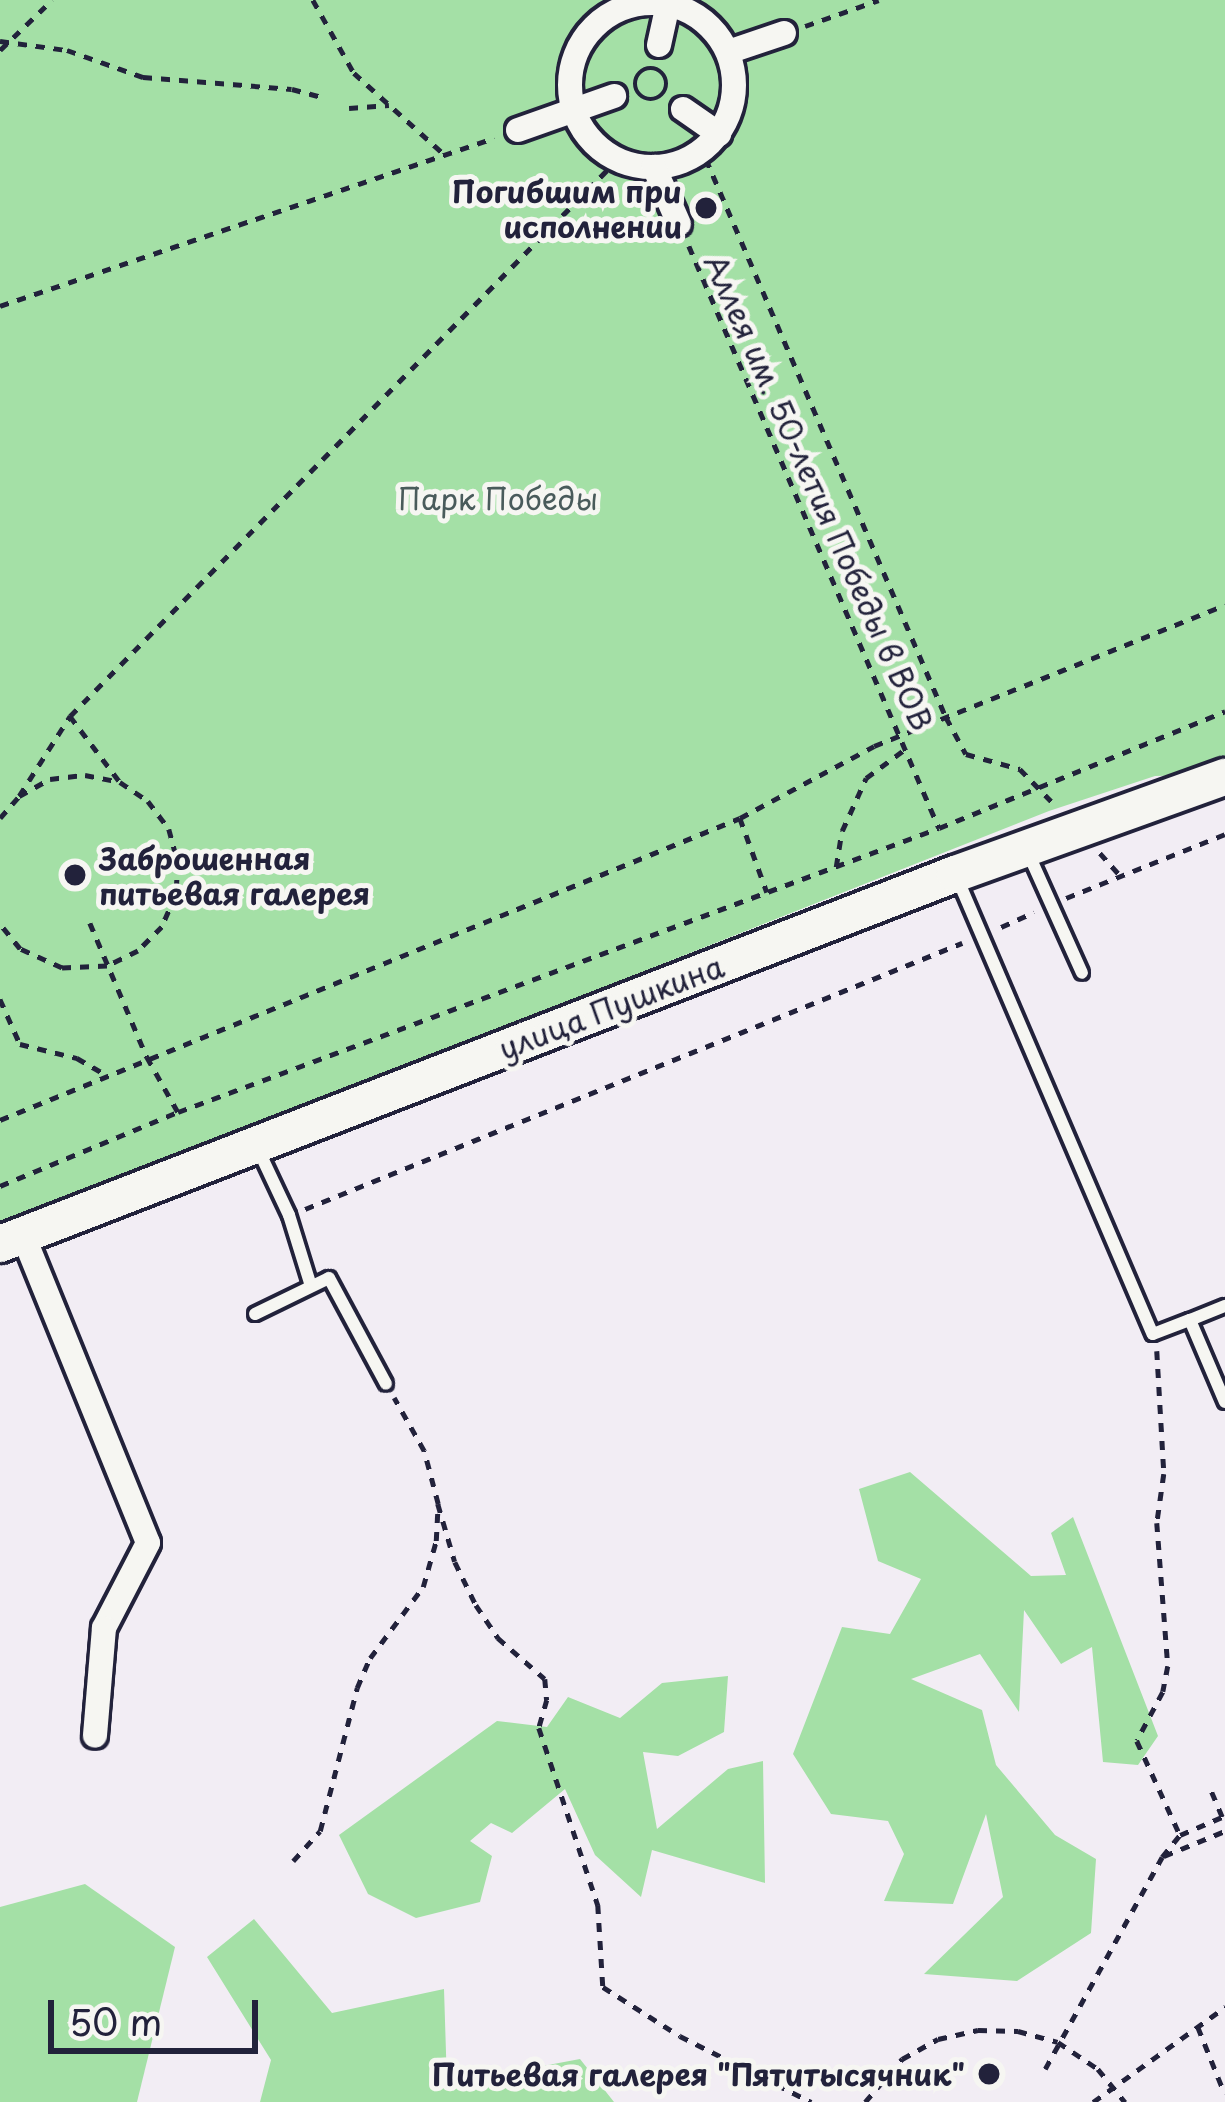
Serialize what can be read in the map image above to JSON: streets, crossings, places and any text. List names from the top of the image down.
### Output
{
  "streets": {
    "street": ["улица Пушкина"],
    "path": ["Аллея им. 50-летия Победы в ВОВ"]
  },
  "parks": ["Парк Победы"],
  "places": ["Погибшим при исполнении", "Заброшенная питьевая галерея", "Питьевая галерея \"Пятитысячник\""],
  "scale_bar": "50 m"
}
